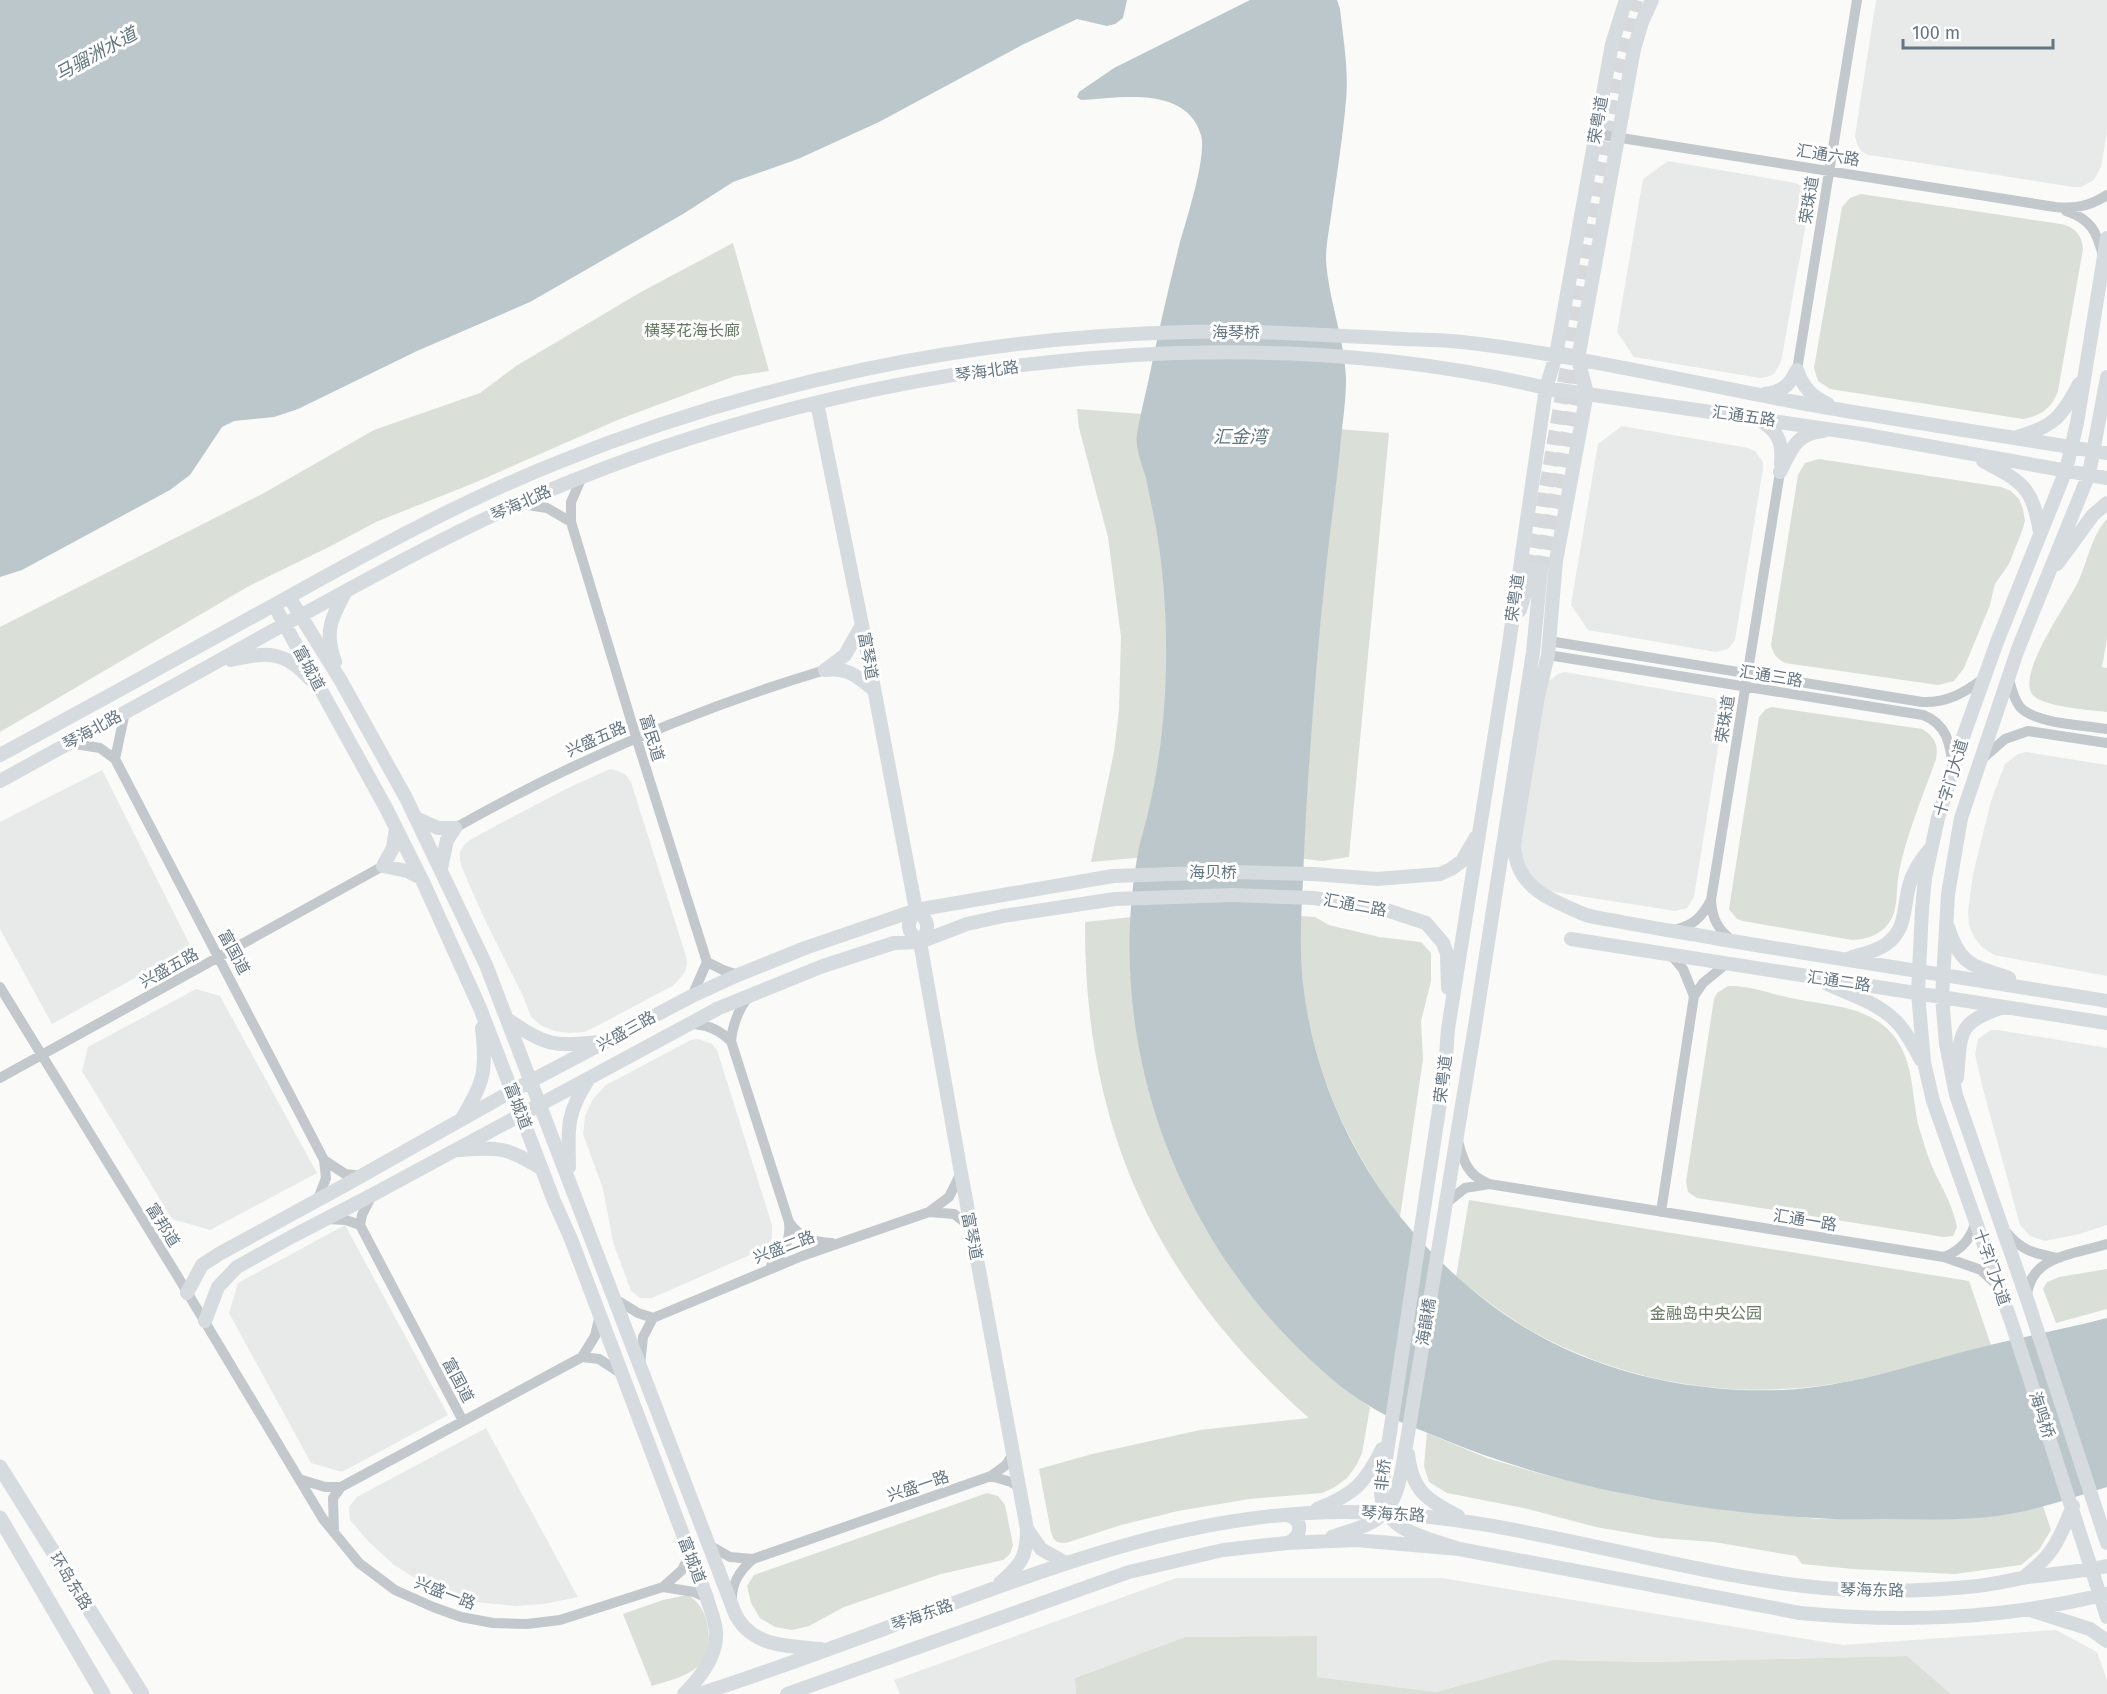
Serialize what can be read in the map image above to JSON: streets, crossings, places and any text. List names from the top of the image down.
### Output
{
  "streets": {
    "main road": ["环岛东路"],
    "street": [
      "荣粤道",
      "汇通六路",
      "荣珠道",
      "海琴桥",
      "琴海北路",
      "汇通五路",
      "富琴道",
      "富城道",
      "汇通三路",
      "富民道",
      "兴盛五路",
      "十字门大道",
      "海贝桥",
      "汇通二路",
      "富国道",
      "兴盛三路",
      "汇通一路",
      "富邦道",
      "兴盛二路",
      "海韻橋",
      "海鸣桥",
      "非桥",
      "兴盛一路",
      "琴海东路"
    ]
  },
  "crossings": [
    ["荣粤道", "汇通六路"],
    ["荣粤道", "汇通五路"],
    ["荣粤道", "汇通三路"],
    ["荣粤道", "汇通二路"],
    ["荣粤道", "海韻橋"],
    ["汇通六路", "荣珠道"],
    ["汇通六路", "十字门大道"],
    ["荣珠道", "汇通三路"],
    ["海琴桥", "琴海北路"],
    ["海琴桥", "汇通五路"],
    ["琴海北路", "富琴道"],
    ["琴海北路", "富城道"],
    ["汇通五路", "十字门大道"],
    ["富琴道", "兴盛三路"],
    ["富琴道", "兴盛二路"],
    ["富琴道", "兴盛一路"],
    ["富城道", "兴盛三路"],
    ["富城道", "兴盛一路"],
    ["汇通三路", "十字门大道"],
    ["富民道", "兴盛五路"],
    ["兴盛五路", "富国道"],
    ["兴盛五路", "富邦道"],
    ["十字门大道", "汇通二路"],
    ["十字门大道", "汇通一路"],
    ["十字门大道", "海鸣桥"],
    ["海贝桥", "汇通二路"],
    ["海贝桥", "兴盛三路"],
    ["兴盛三路", "富邦道"],
    ["富邦道", "兴盛一路"],
    ["海韻橋", "非桥"],
    ["非桥", "琴海东路"]
  ],
  "water": ["马骝洲水道", "汇金湾"],
  "parks": ["横琴花海长廊", "金融岛中央公园"],
  "scale_bar": "100 m"
}
